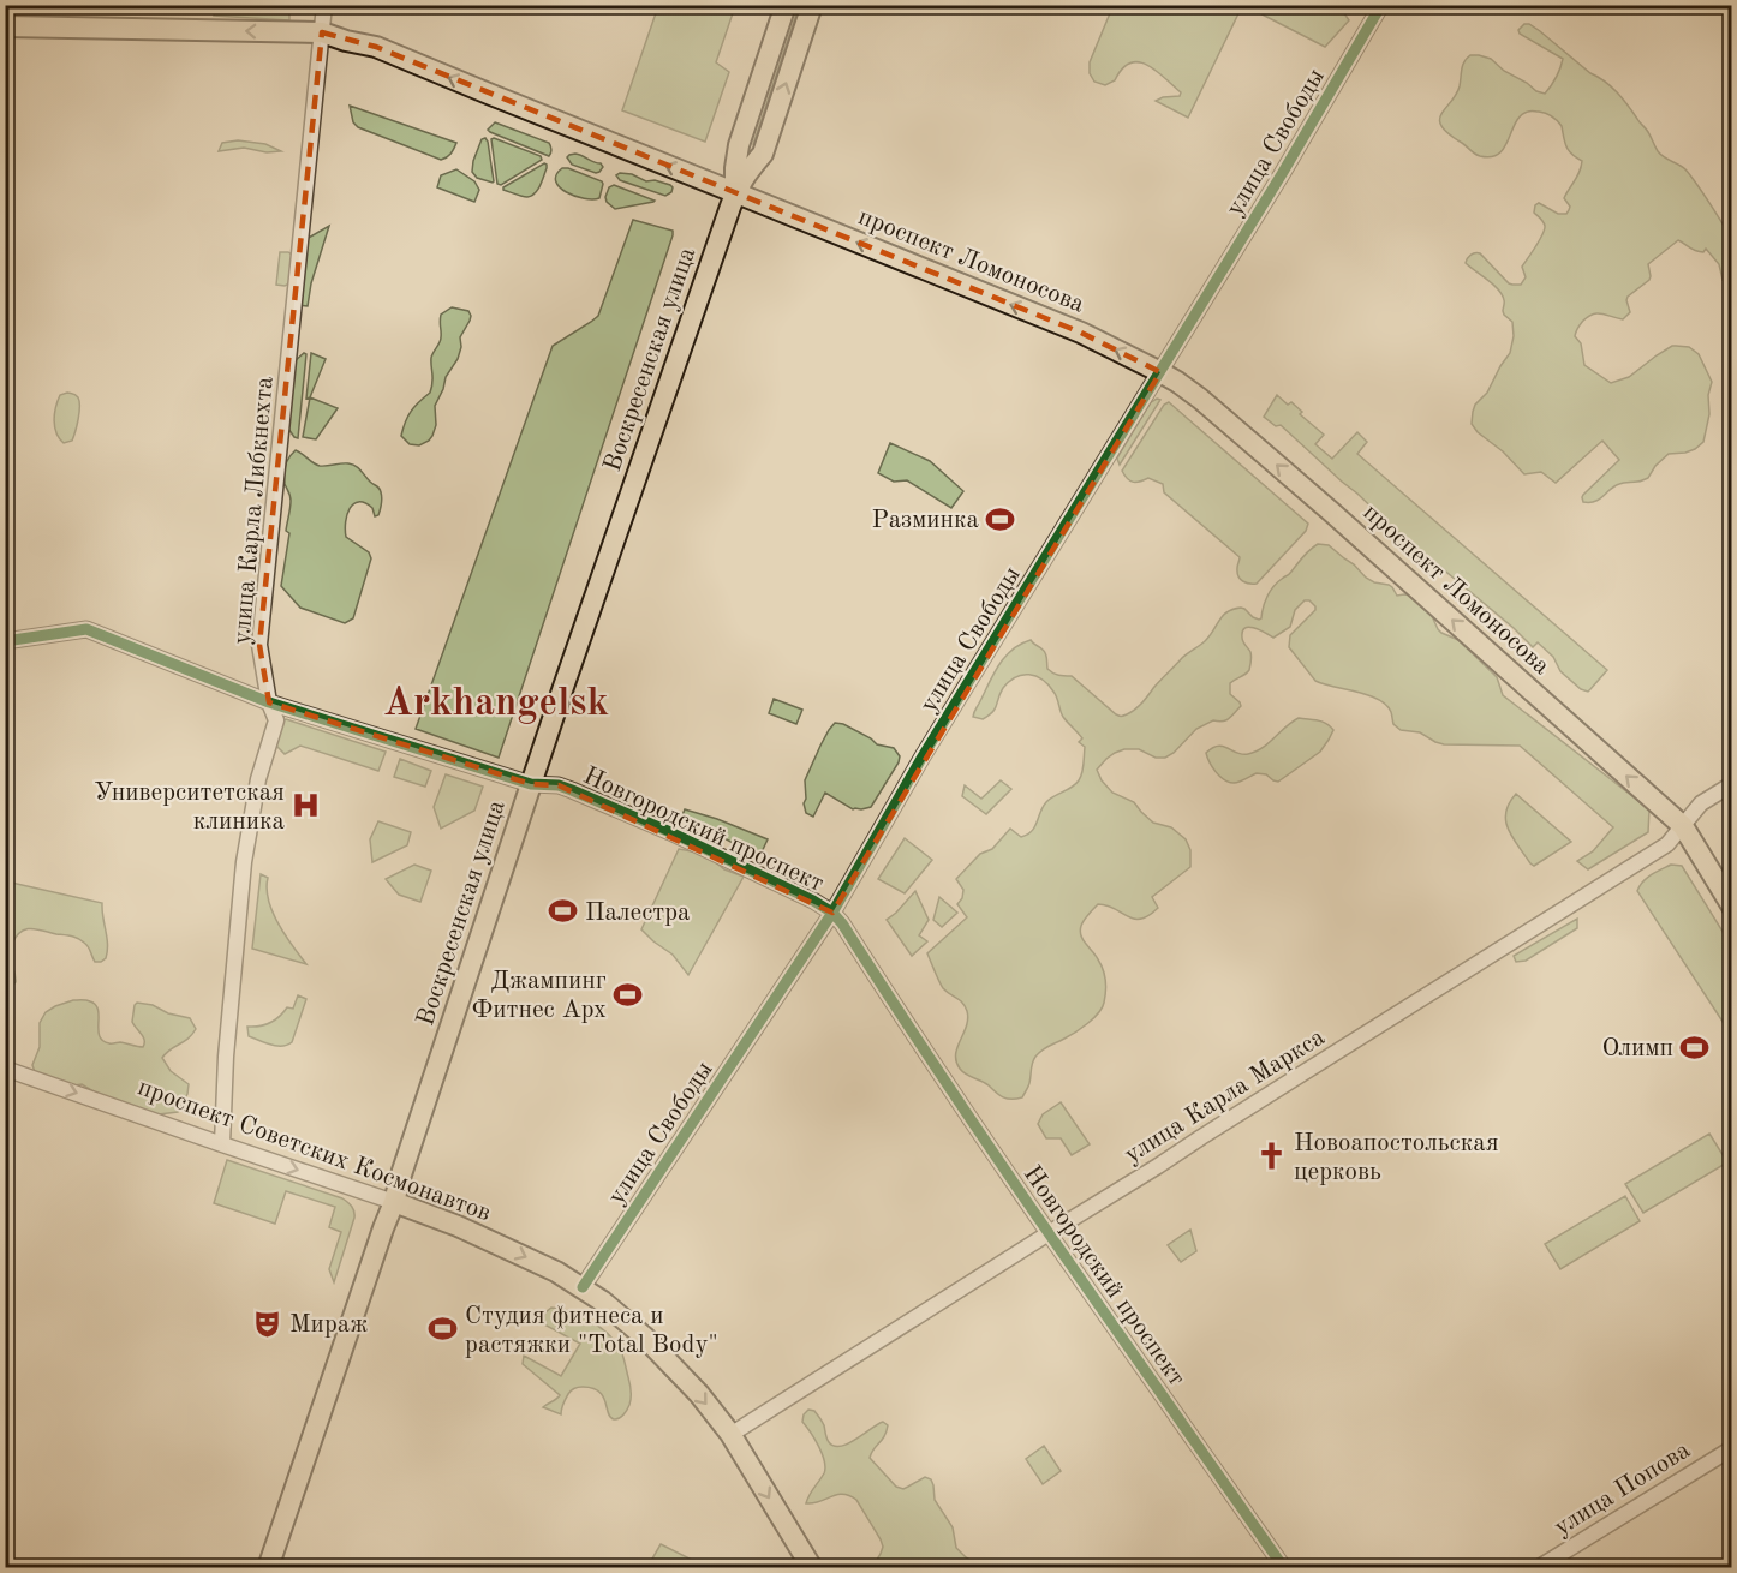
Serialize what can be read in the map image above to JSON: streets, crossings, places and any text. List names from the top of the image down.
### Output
{
  "streets": {
    "main road": ["проспект Ломоносова", "Воскресенская улица", "проспект Советских Космонавтов"],
    "street": [
      "улица Свободы",
      "улица Карла Либкнехта",
      "Новгородский проспект",
      "улица Карла Маркса",
      "улица Попова"
    ]
  },
  "crossings": [
    ["улица Свободы", "проспект Ломоносова"],
    ["улица Свободы", "Новгородский проспект"],
    ["улица Свободы", "проспект Советских Космонавтов"],
    ["проспект Ломоносова", "Воскресенская улица"],
    ["проспект Ломоносова", "улица Карла Либкнехта"],
    ["проспект Ломоносова", "улица Карла Маркса"],
    ["Воскресенская улица", "Новгородский проспект"],
    ["Воскресенская улица", "проспект Советских Космонавтов"],
    ["улица Карла Либкнехта", "Новгородский проспект"],
    ["улица Карла Либкнехта", "проспект Советских Космонавтов"],
    ["Новгородский проспект", "улица Карла Маркса"],
    ["улица Карла Маркса", "проспект Советских Космонавтов"]
  ],
  "one_way": ["проспект Ломоносова", "проспект Советских Космонавтов"],
  "districts": ["Arkhangelsk"],
  "places": {
    "sports": [
      "Разминка",
      "Палестра",
      "Джампинг Фитнес Арх",
      "Олимп",
      "Студия фитнеса и растяжки \"Total Body\""
    ],
    "hospital": ["Университетская клиника"],
    "church": ["Новоапостольская церковь"],
    "theatre": ["Мираж"]
  }
}
